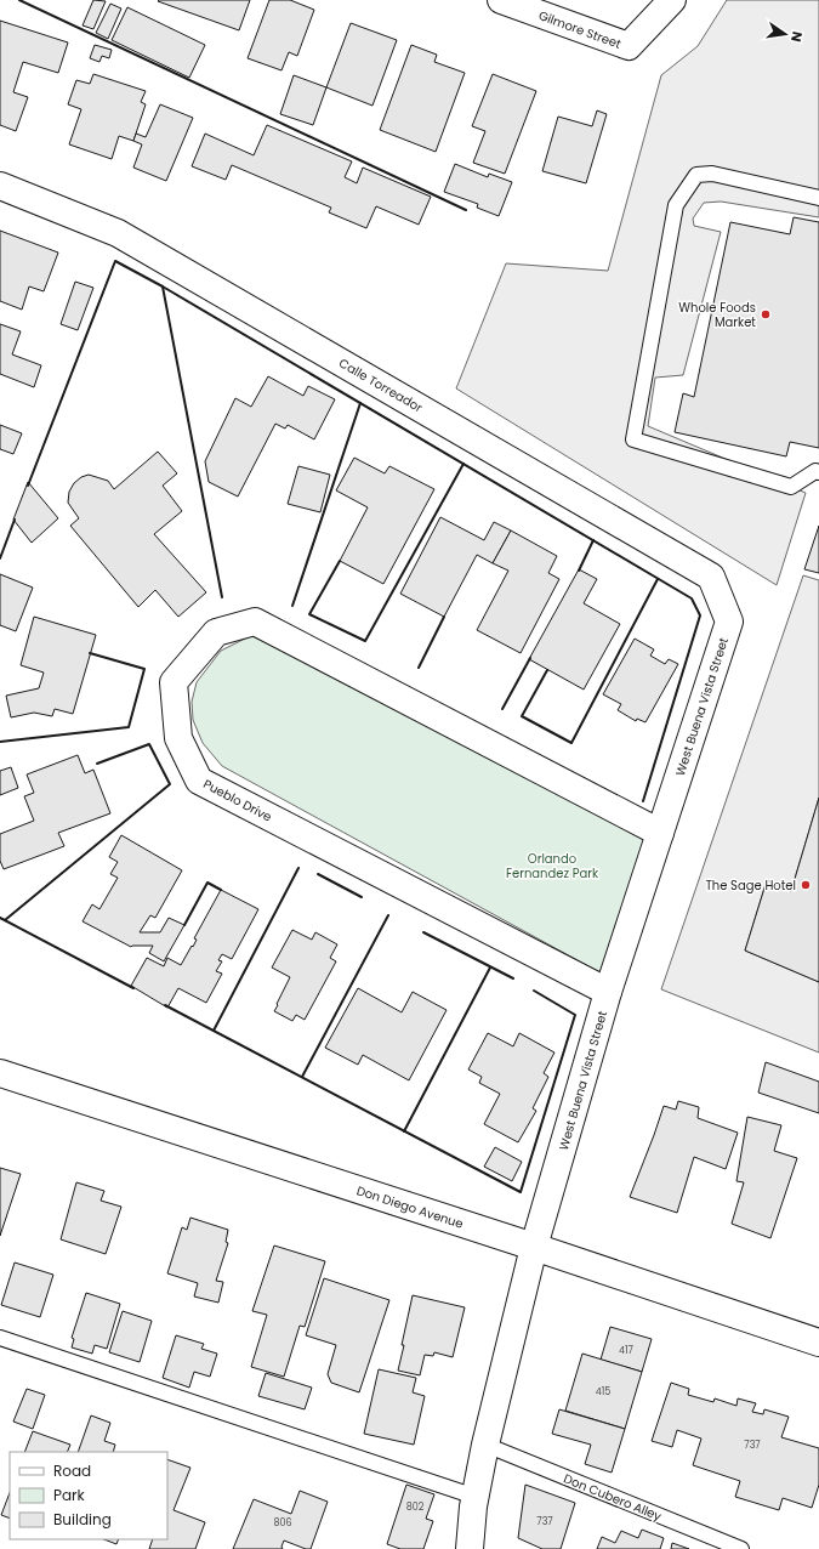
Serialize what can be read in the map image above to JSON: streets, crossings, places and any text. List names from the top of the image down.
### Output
{
  "streets": {
    "street": [
      "Gilmore Street",
      "Calle Torreador",
      "West Buena Vista Street",
      "Pueblo Drive",
      "Don Diego Avenue"
    ],
    "lane": ["Don Cubero Alley"]
  },
  "crossings": [
    ["Calle Torreador", "West Buena Vista Street"],
    ["West Buena Vista Street", "Pueblo Drive"],
    ["West Buena Vista Street", "Don Diego Avenue"],
    ["West Buena Vista Street", "Don Cubero Alley"]
  ],
  "parks": ["Orlando Fernandez Park"],
  "places": ["Whole Foods Market", "The Sage Hotel"],
  "house_numbers": [
    "417",
    "415",
    "737",
    "802",
    "737",
    "806"
  ],
  "legend": ["Road", "Park", "Building"],
  "north": "right"
}
